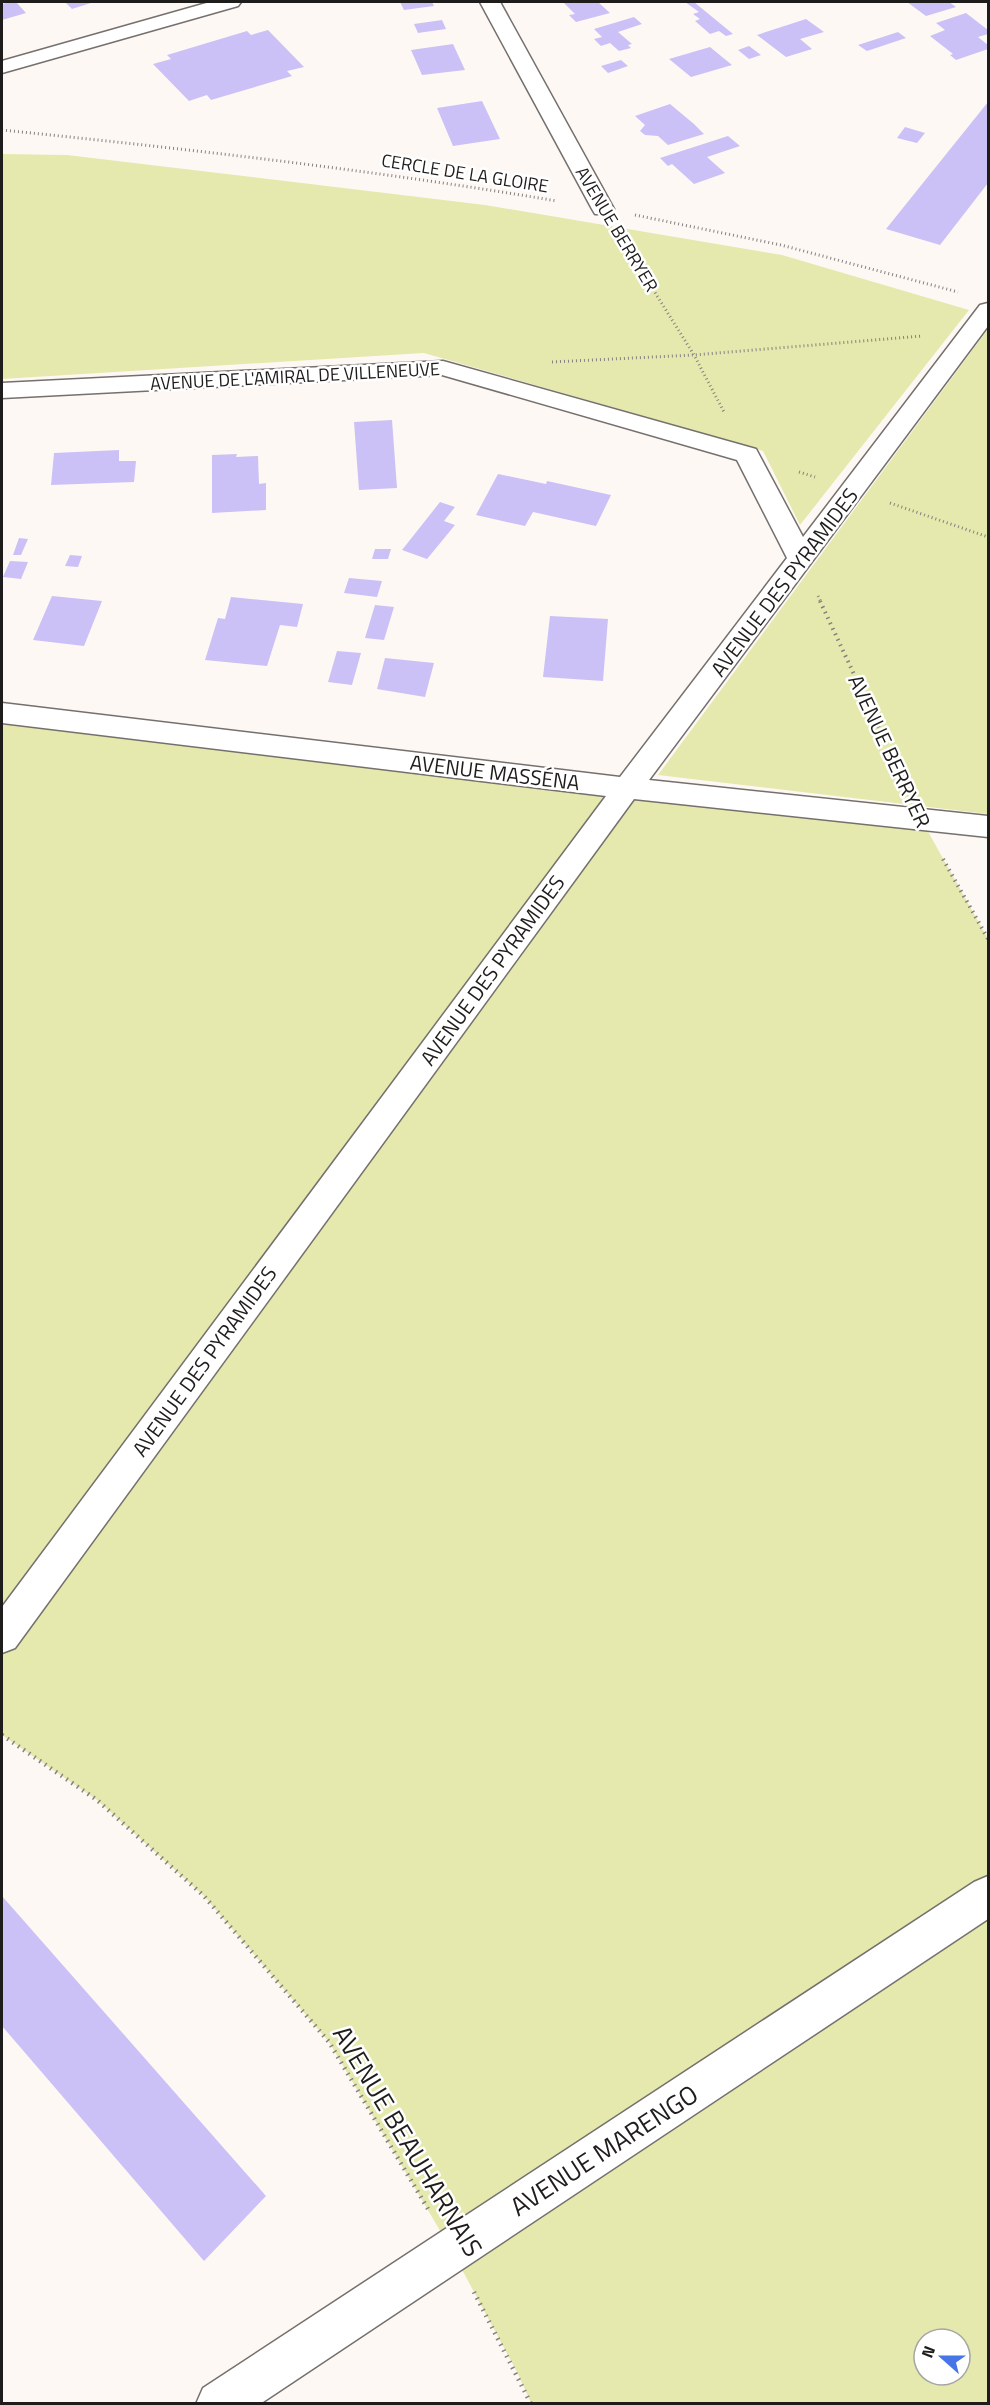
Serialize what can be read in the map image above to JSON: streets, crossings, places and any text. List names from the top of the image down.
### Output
{
  "streets": {
    "street": [
      "AVENUE BERRYER",
      "AVENUE DE L'AMIRAL DE VILLENEUVE",
      "AVENUE DES PYRAMIDES",
      "AVENUE MASSÉNA",
      "AVENUE MARENGO"
    ],
    "path": ["CERCLE DE LA GLOIRE", "AVENUE BEAUHARNAIS"]
  },
  "crossings": [
    ["CERCLE DE LA GLOIRE", "AVENUE BERRYER"],
    ["CERCLE DE LA GLOIRE", "AVENUE DES PYRAMIDES"],
    ["AVENUE BERRYER", "AVENUE DE L'AMIRAL DE VILLENEUVE"],
    ["AVENUE BERRYER", "AVENUE DES PYRAMIDES"],
    ["AVENUE BERRYER", "AVENUE MASSÉNA"],
    ["AVENUE DES PYRAMIDES", "AVENUE MASSÉNA"],
    ["AVENUE BEAUHARNAIS", "AVENUE MARENGO"]
  ],
  "north": "left"
}
